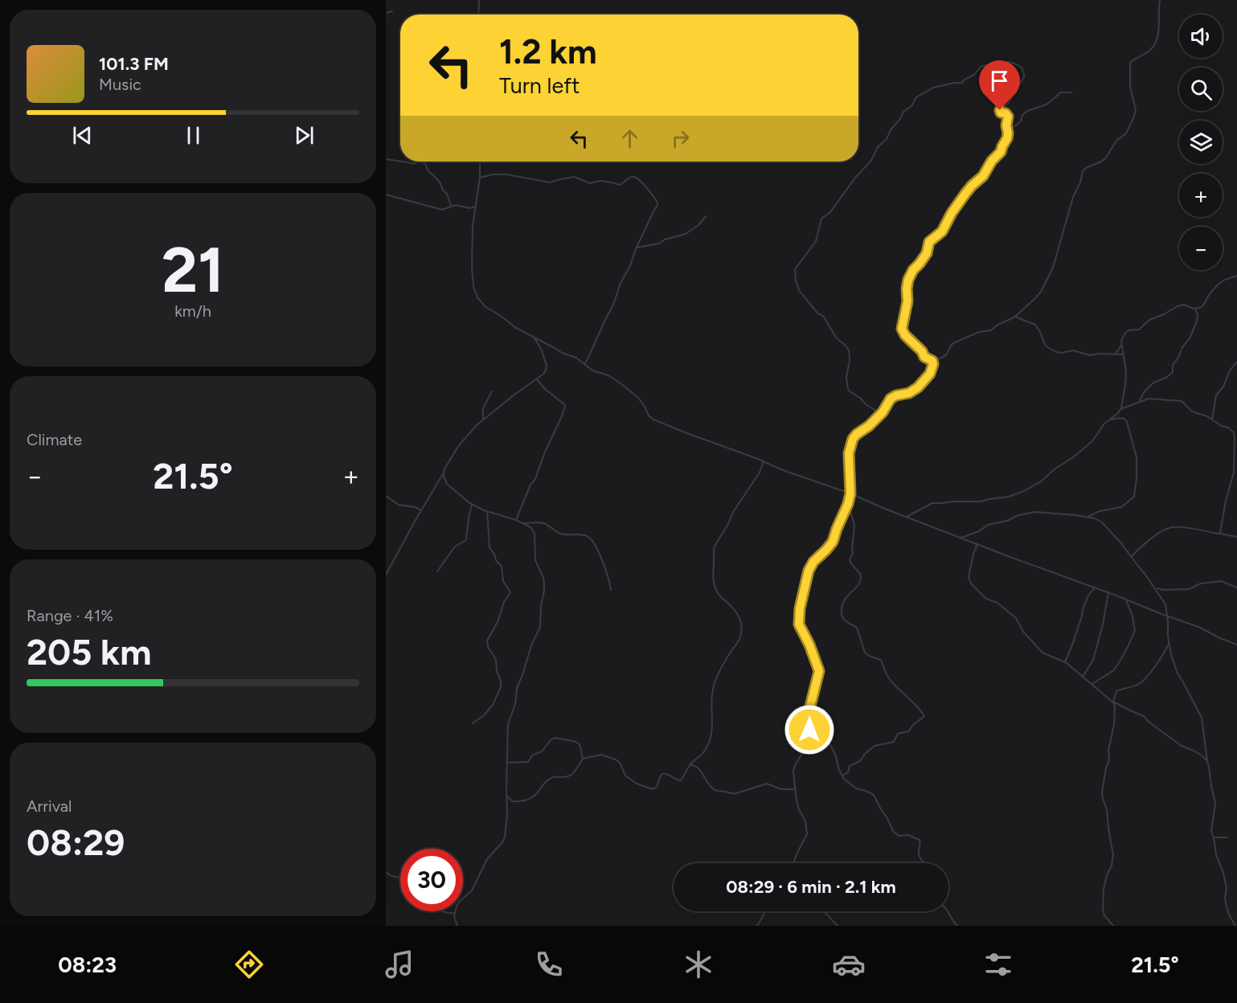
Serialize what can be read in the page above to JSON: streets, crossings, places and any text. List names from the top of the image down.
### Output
{
  "page": {
    "map_buttons": ["+", "−"],
    "turn": ["1.2 km", "Turn left"],
    "song": ["101.3 FM", "Music"],
    "tile": [
      ["21", "km/h"],
      "Climate",
      ["Range · 41%", "205 km"],
      ["Arrival", "08:29"]
    ],
    "heat": ["−", "21.5°", "+"],
    "limit": "30",
    "trip": "08:29 · 6 min · 2.1 km",
    "tabs": ["08:23", "21.5°"]
  }
}
